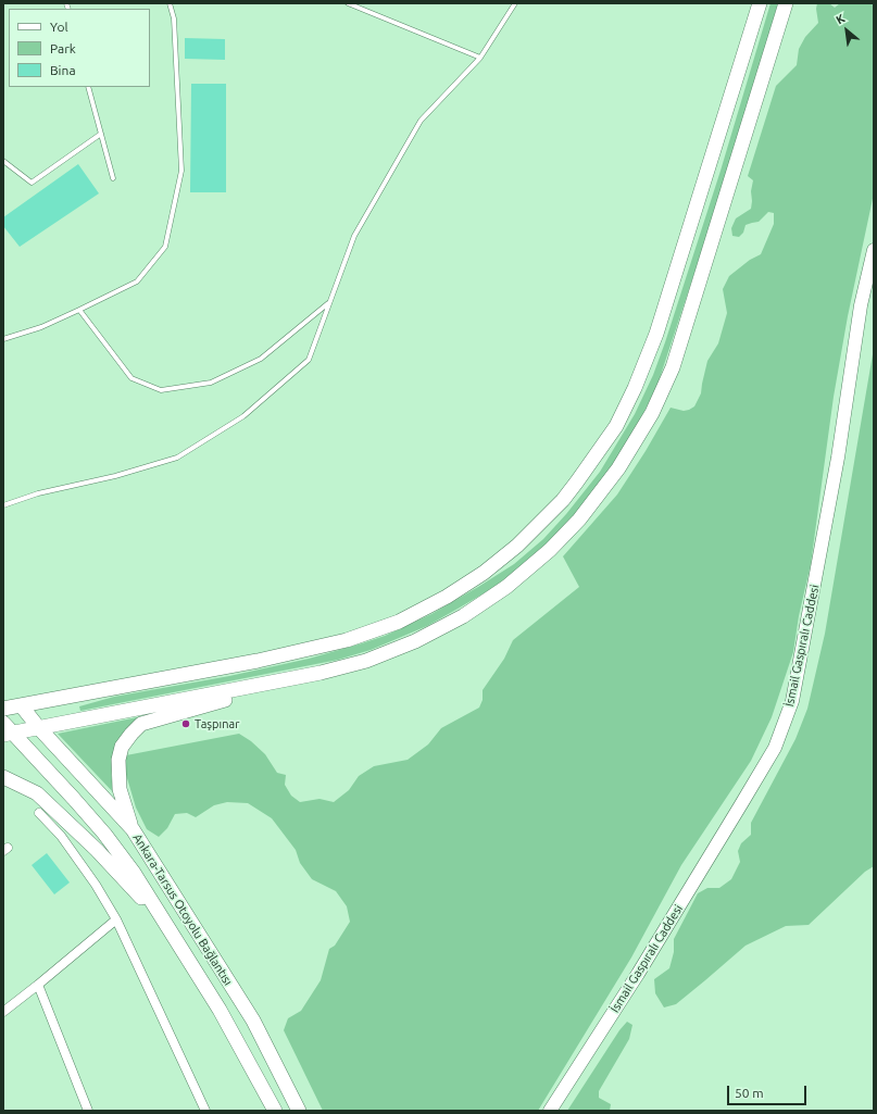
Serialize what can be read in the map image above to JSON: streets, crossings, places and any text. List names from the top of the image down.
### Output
{
  "streets": {
    "main road": ["İsmail Gaspıralı Caddesi", "Ankara-Tarsus Otoyolu Bağlantısı"]
  },
  "places": ["Taşpınar"],
  "legend": ["Yol", "Park", "Bina"],
  "scale_bar": "50 m",
  "north": "top left"
}
